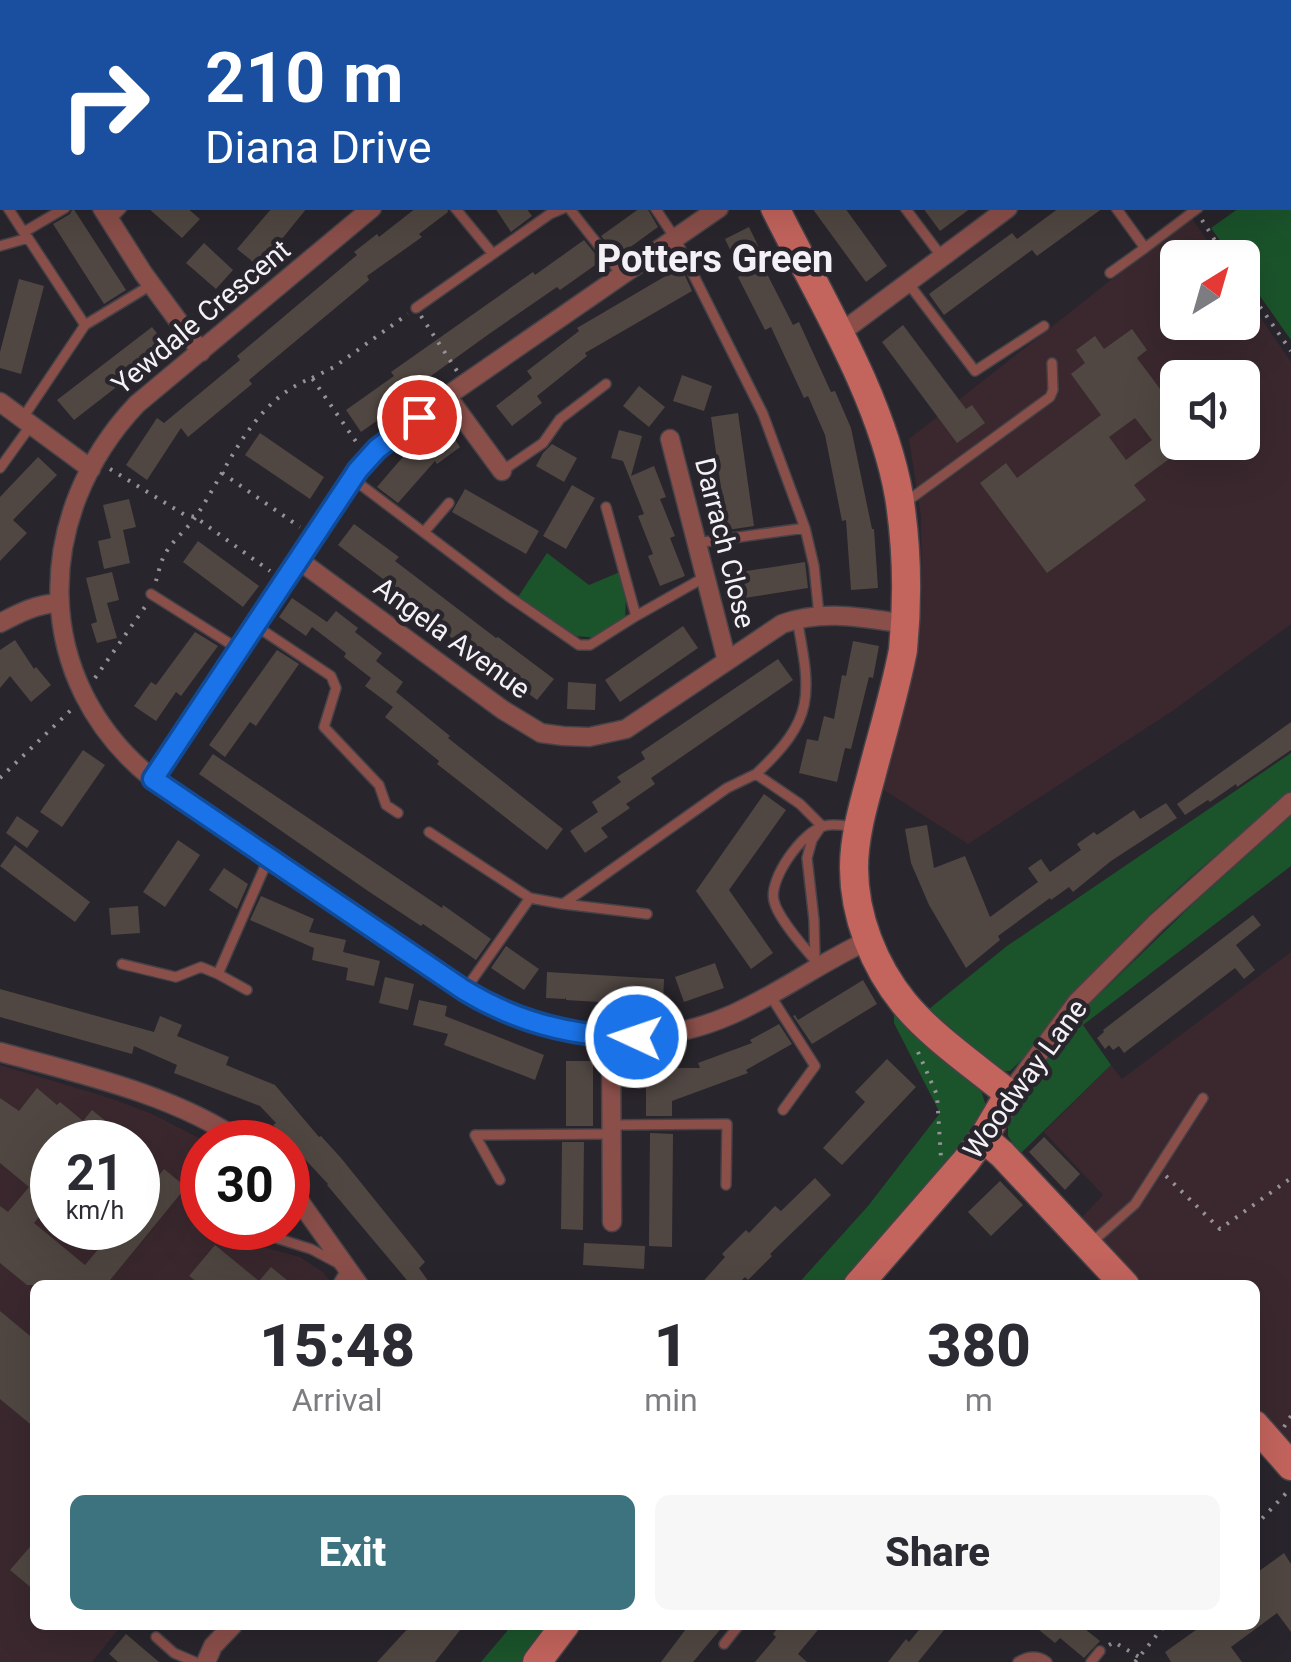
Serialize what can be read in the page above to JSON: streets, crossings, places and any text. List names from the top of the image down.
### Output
{
  "streets": {
    "street": [
      "Yewdale Crescent",
      "Darrach Close",
      "Angela Avenue",
      "Woodway Lane"
    ]
  },
  "crossings": [
    ["Darrach Close", "Angela Avenue"]
  ],
  "districts": ["Potters Green"],
  "north": "top right",
  "page": {
    "turn": ["210 m", "Diana Drive"],
    "speed": "21 km/h",
    "limit": "30",
    "eta": [
      "15:48",
      "Arrival",
      "1",
      "min",
      "380",
      "m"
    ],
    "buttons": ["Exit", "Share"]
  }
}
